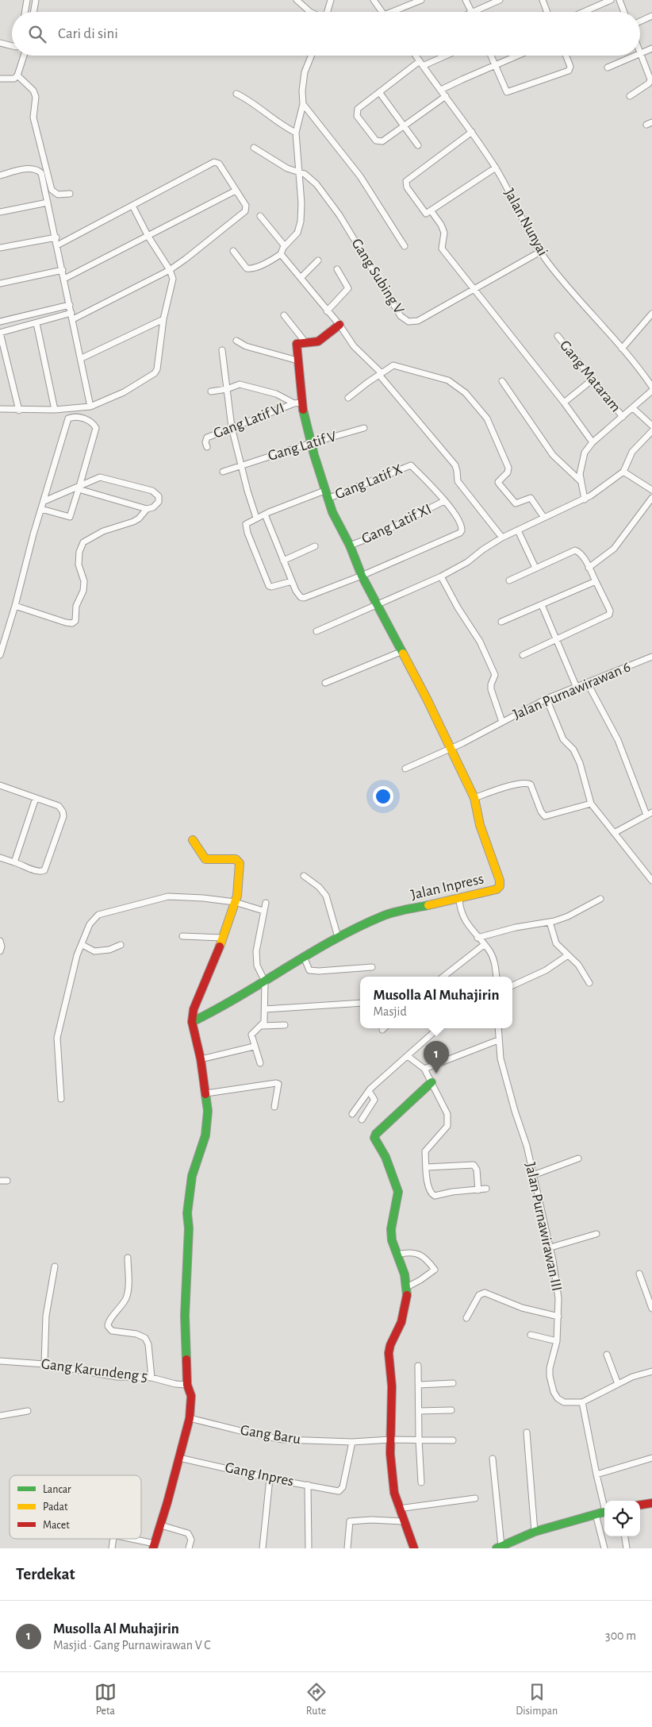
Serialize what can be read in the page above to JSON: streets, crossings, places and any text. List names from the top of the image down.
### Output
{
  "streets": {
    "street": [
      "Jalan Nunyai",
      "Gang Subing V",
      "Gang Mataram",
      "Gang Latif VI",
      "Gang Latif V",
      "Gang Latif X",
      "Gang Latif XI",
      "Jalan Purnawirawan 6",
      "Jalan Inpress",
      "Jalan Purnawirawan III",
      "Gang Karundeng 5",
      "Gang Baru",
      "Gang Inpres"
    ]
  },
  "crossings": [
    ["Jalan Nunyai", "Gang Subing V"],
    ["Gang Latif VI", "Jalan Inpress"],
    ["Gang Latif V", "Jalan Inpress"],
    ["Gang Latif X", "Gang Latif XI"],
    ["Gang Latif X", "Jalan Inpress"],
    ["Gang Latif XI", "Jalan Inpress"],
    ["Jalan Purnawirawan 6", "Jalan Inpress"],
    ["Gang Baru", "Gang Inpres"]
  ],
  "legend": ["Lancar", "Padat", "Macet"],
  "page": {
    "search": "Cari di sini",
    "popup": ["Musolla Al Muhajirin", "Masjid"],
    "pins": "1",
    "heading": "Terdekat",
    "list": [
      {
        "mark": "1",
        "name": "Musolla Al Muhajirin",
        "note": "Masjid · Gang Purnawirawan V C",
        "value": "300 m"
      }
    ],
    "nav": ["Peta", "Rute", "Disimpan"]
  }
}
